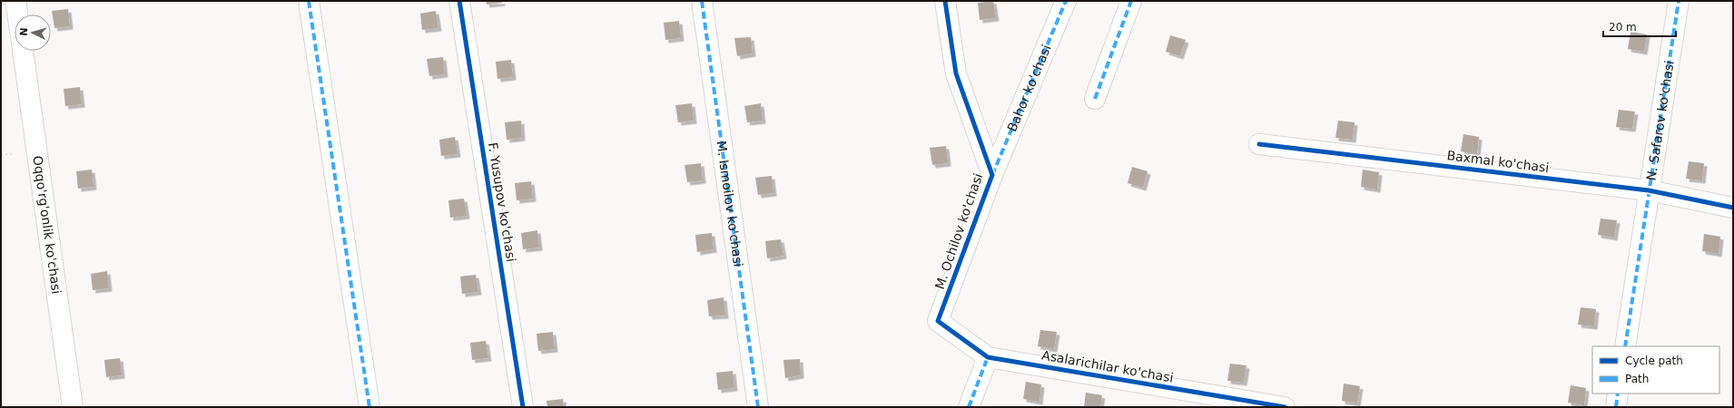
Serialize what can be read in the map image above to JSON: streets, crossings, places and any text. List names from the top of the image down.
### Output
{
  "streets": {
    "street": [
      "Bahor ko'chasi",
      "N. Safarov ko'chasi",
      "Baxmal ko'chasi",
      "F. Yusupov ko'chasi",
      "M. Ismoilov ko'chasi",
      "Oqqo'rg'onlik ko'chasi",
      "M. Ochilov ko'chasi",
      "Asalarichilar ko'chasi"
    ]
  },
  "crossings": [
    ["Bahor ko'chasi", "M. Ochilov ko'chasi"],
    ["N. Safarov ko'chasi", "Baxmal ko'chasi"],
    ["M. Ochilov ko'chasi", "Asalarichilar ko'chasi"]
  ],
  "legend": ["Cycle path", "Path"],
  "scale_bar": "20 m",
  "north": "left"
}
